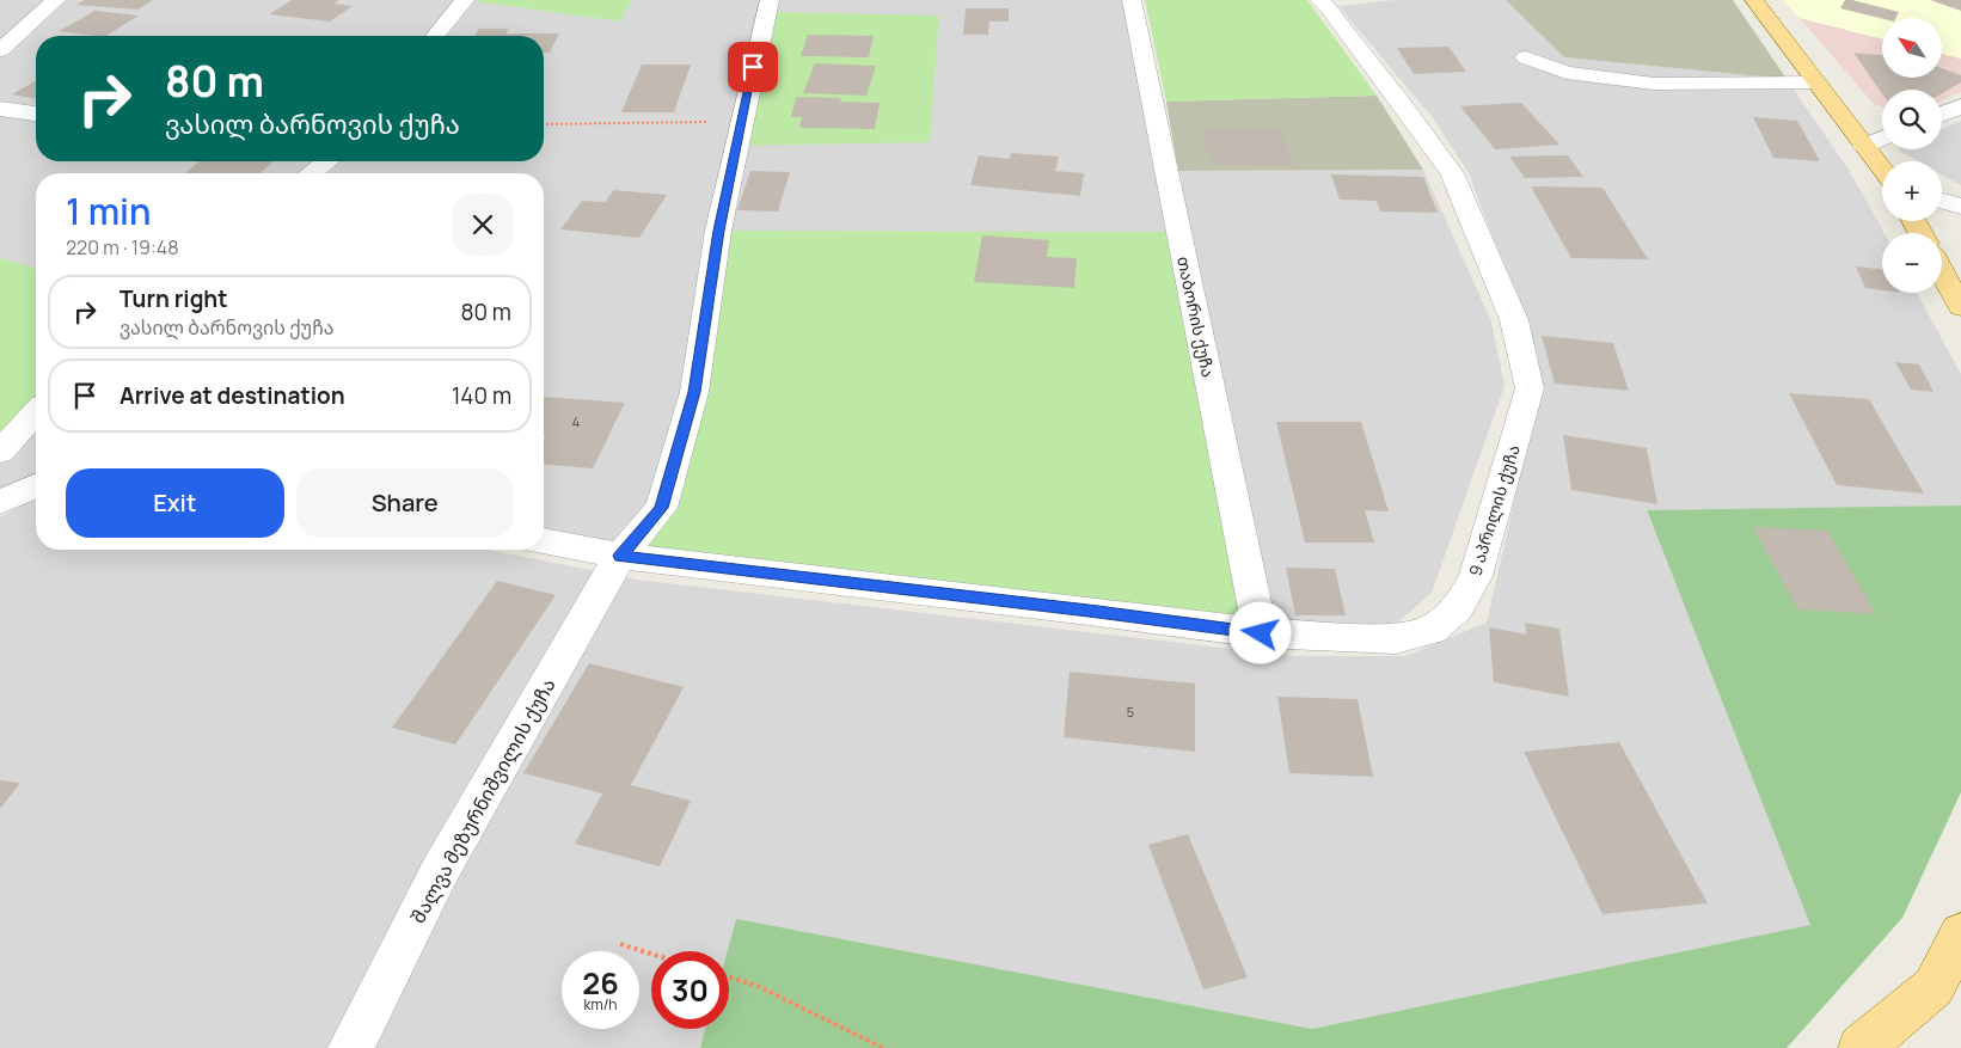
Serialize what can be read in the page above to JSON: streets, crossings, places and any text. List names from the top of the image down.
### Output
{
  "streets": {
    "street": ["თაბორის ქუჩა", "9 აპრილის ქუჩა", "შალვა მეზურნიშვილის ქუჩა"]
  },
  "crossings": [
    ["თაბორის ქუჩა", "9 აპრილის ქუჩა"],
    ["9 აპრილის ქუჩა", "შალვა მეზურნიშვილის ქუჩა"]
  ],
  "house_numbers": ["4", "5"],
  "north": "top left",
  "page": {
    "map_buttons": ["+", "−"],
    "turn": ["80 m", "ვასილ ბარნოვის ქუჩა"],
    "heading": ["1 min", "220 m · 19:48"],
    "list": [
      {
        "name": "Turn right",
        "note": "ვასილ ბარნოვის ქუჩა",
        "value": "80 m"
      },
      {
        "name": "Arrive at destination",
        "value": "140 m"
      }
    ],
    "buttons": ["Exit", "Share"],
    "speed": "26 km/h",
    "limit": "30"
  }
}
